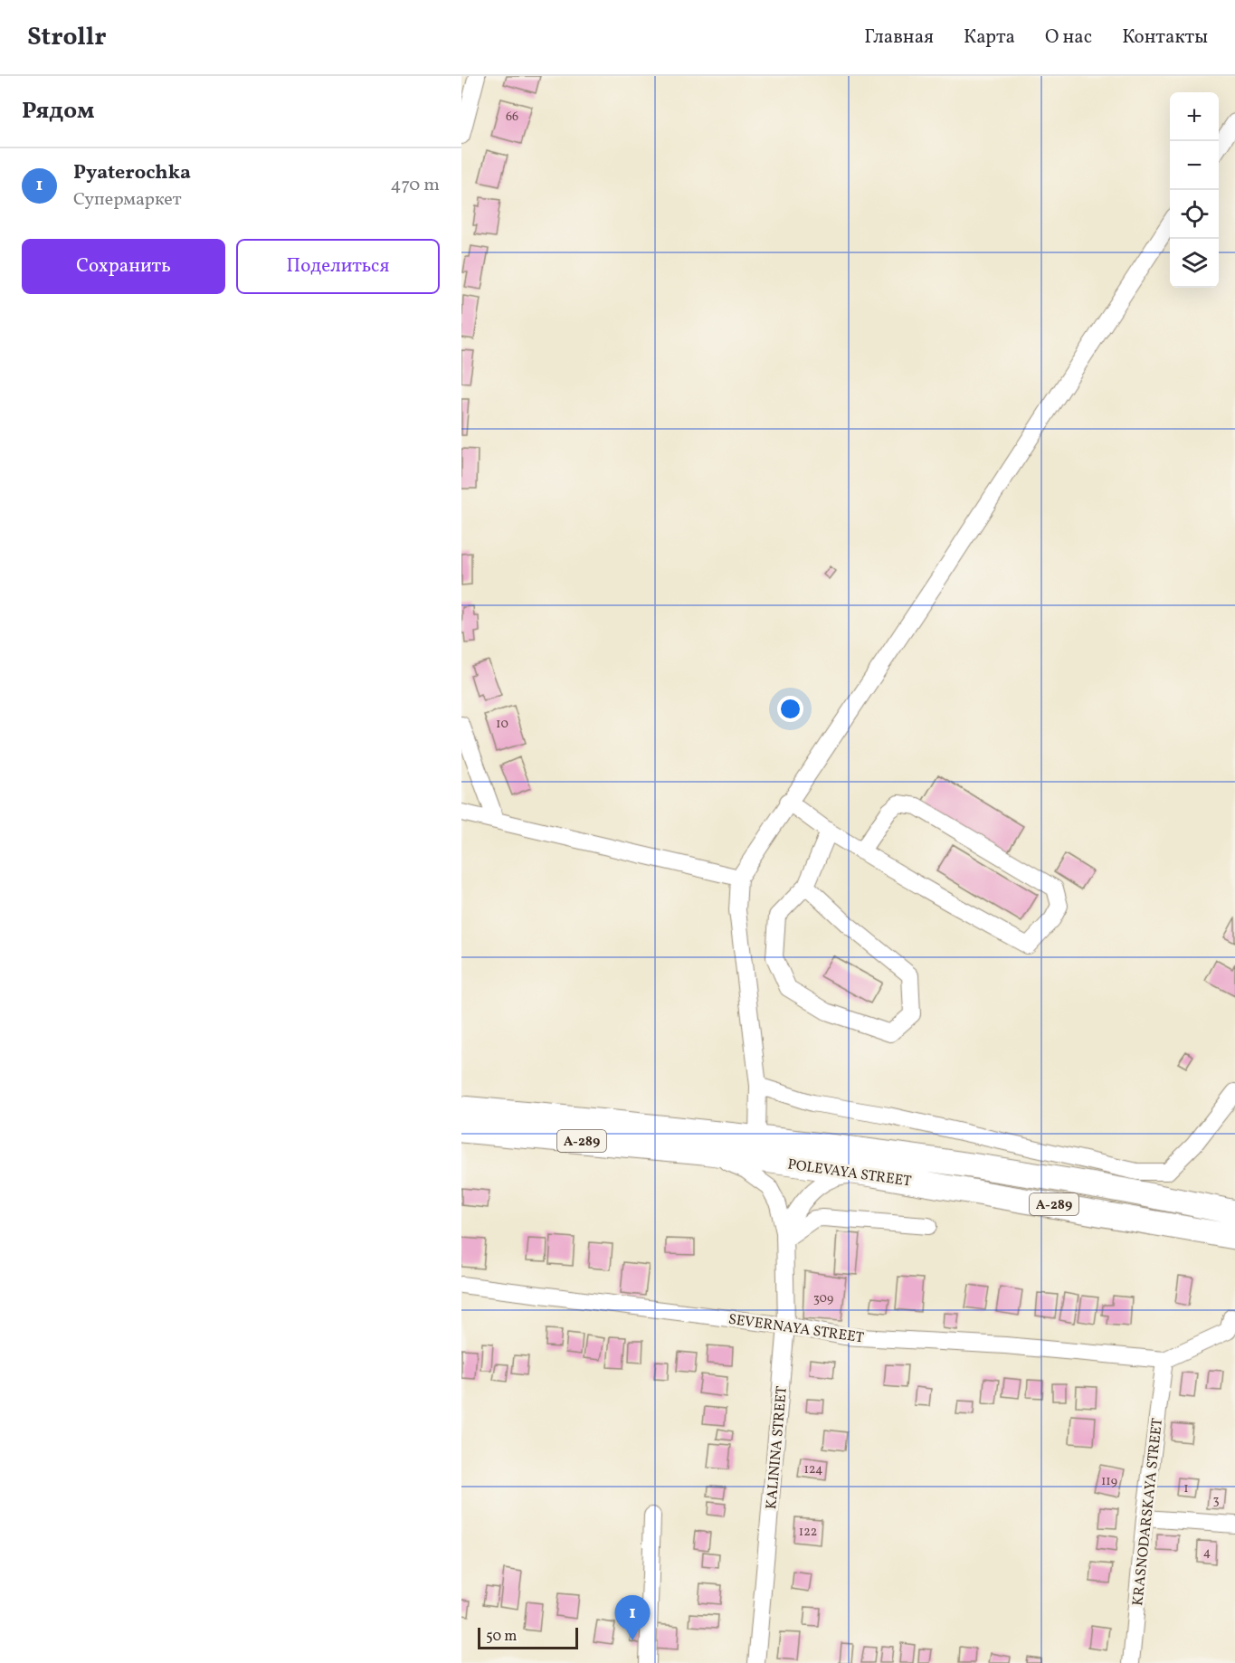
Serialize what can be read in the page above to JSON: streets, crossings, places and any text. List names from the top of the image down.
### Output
{
  "streets": {
    "highway": ["А-289", "POLEVAYA STREET"],
    "street": ["SEVERNAYA STREET", "KALININA STREET", "KRASNODARSKAYA STREET"]
  },
  "crossings": [
    ["А-289", "POLEVAYA STREET"],
    ["А-289", "KALININA STREET"],
    ["SEVERNAYA STREET", "KALININA STREET"],
    ["SEVERNAYA STREET", "KRASNODARSKAYA STREET"]
  ],
  "house_numbers": [
    "66",
    "10",
    "309",
    "124",
    "119",
    "1",
    "3",
    "122",
    "4"
  ],
  "scale_bar": "50 m",
  "page": {
    "header": "Strollr",
    "nav": [
      "Главная",
      "Карта",
      "О нас",
      "Контакты"
    ],
    "heading": "Рядом",
    "map_buttons": ["+", "−"],
    "list": [
      {
        "mark": "1",
        "name": "Pyaterochka",
        "note": "Супермаркет",
        "value": "470 m"
      }
    ],
    "buttons": ["Сохранить", "Поделиться"],
    "pins": "1",
    "scale": "50 m"
  }
}
